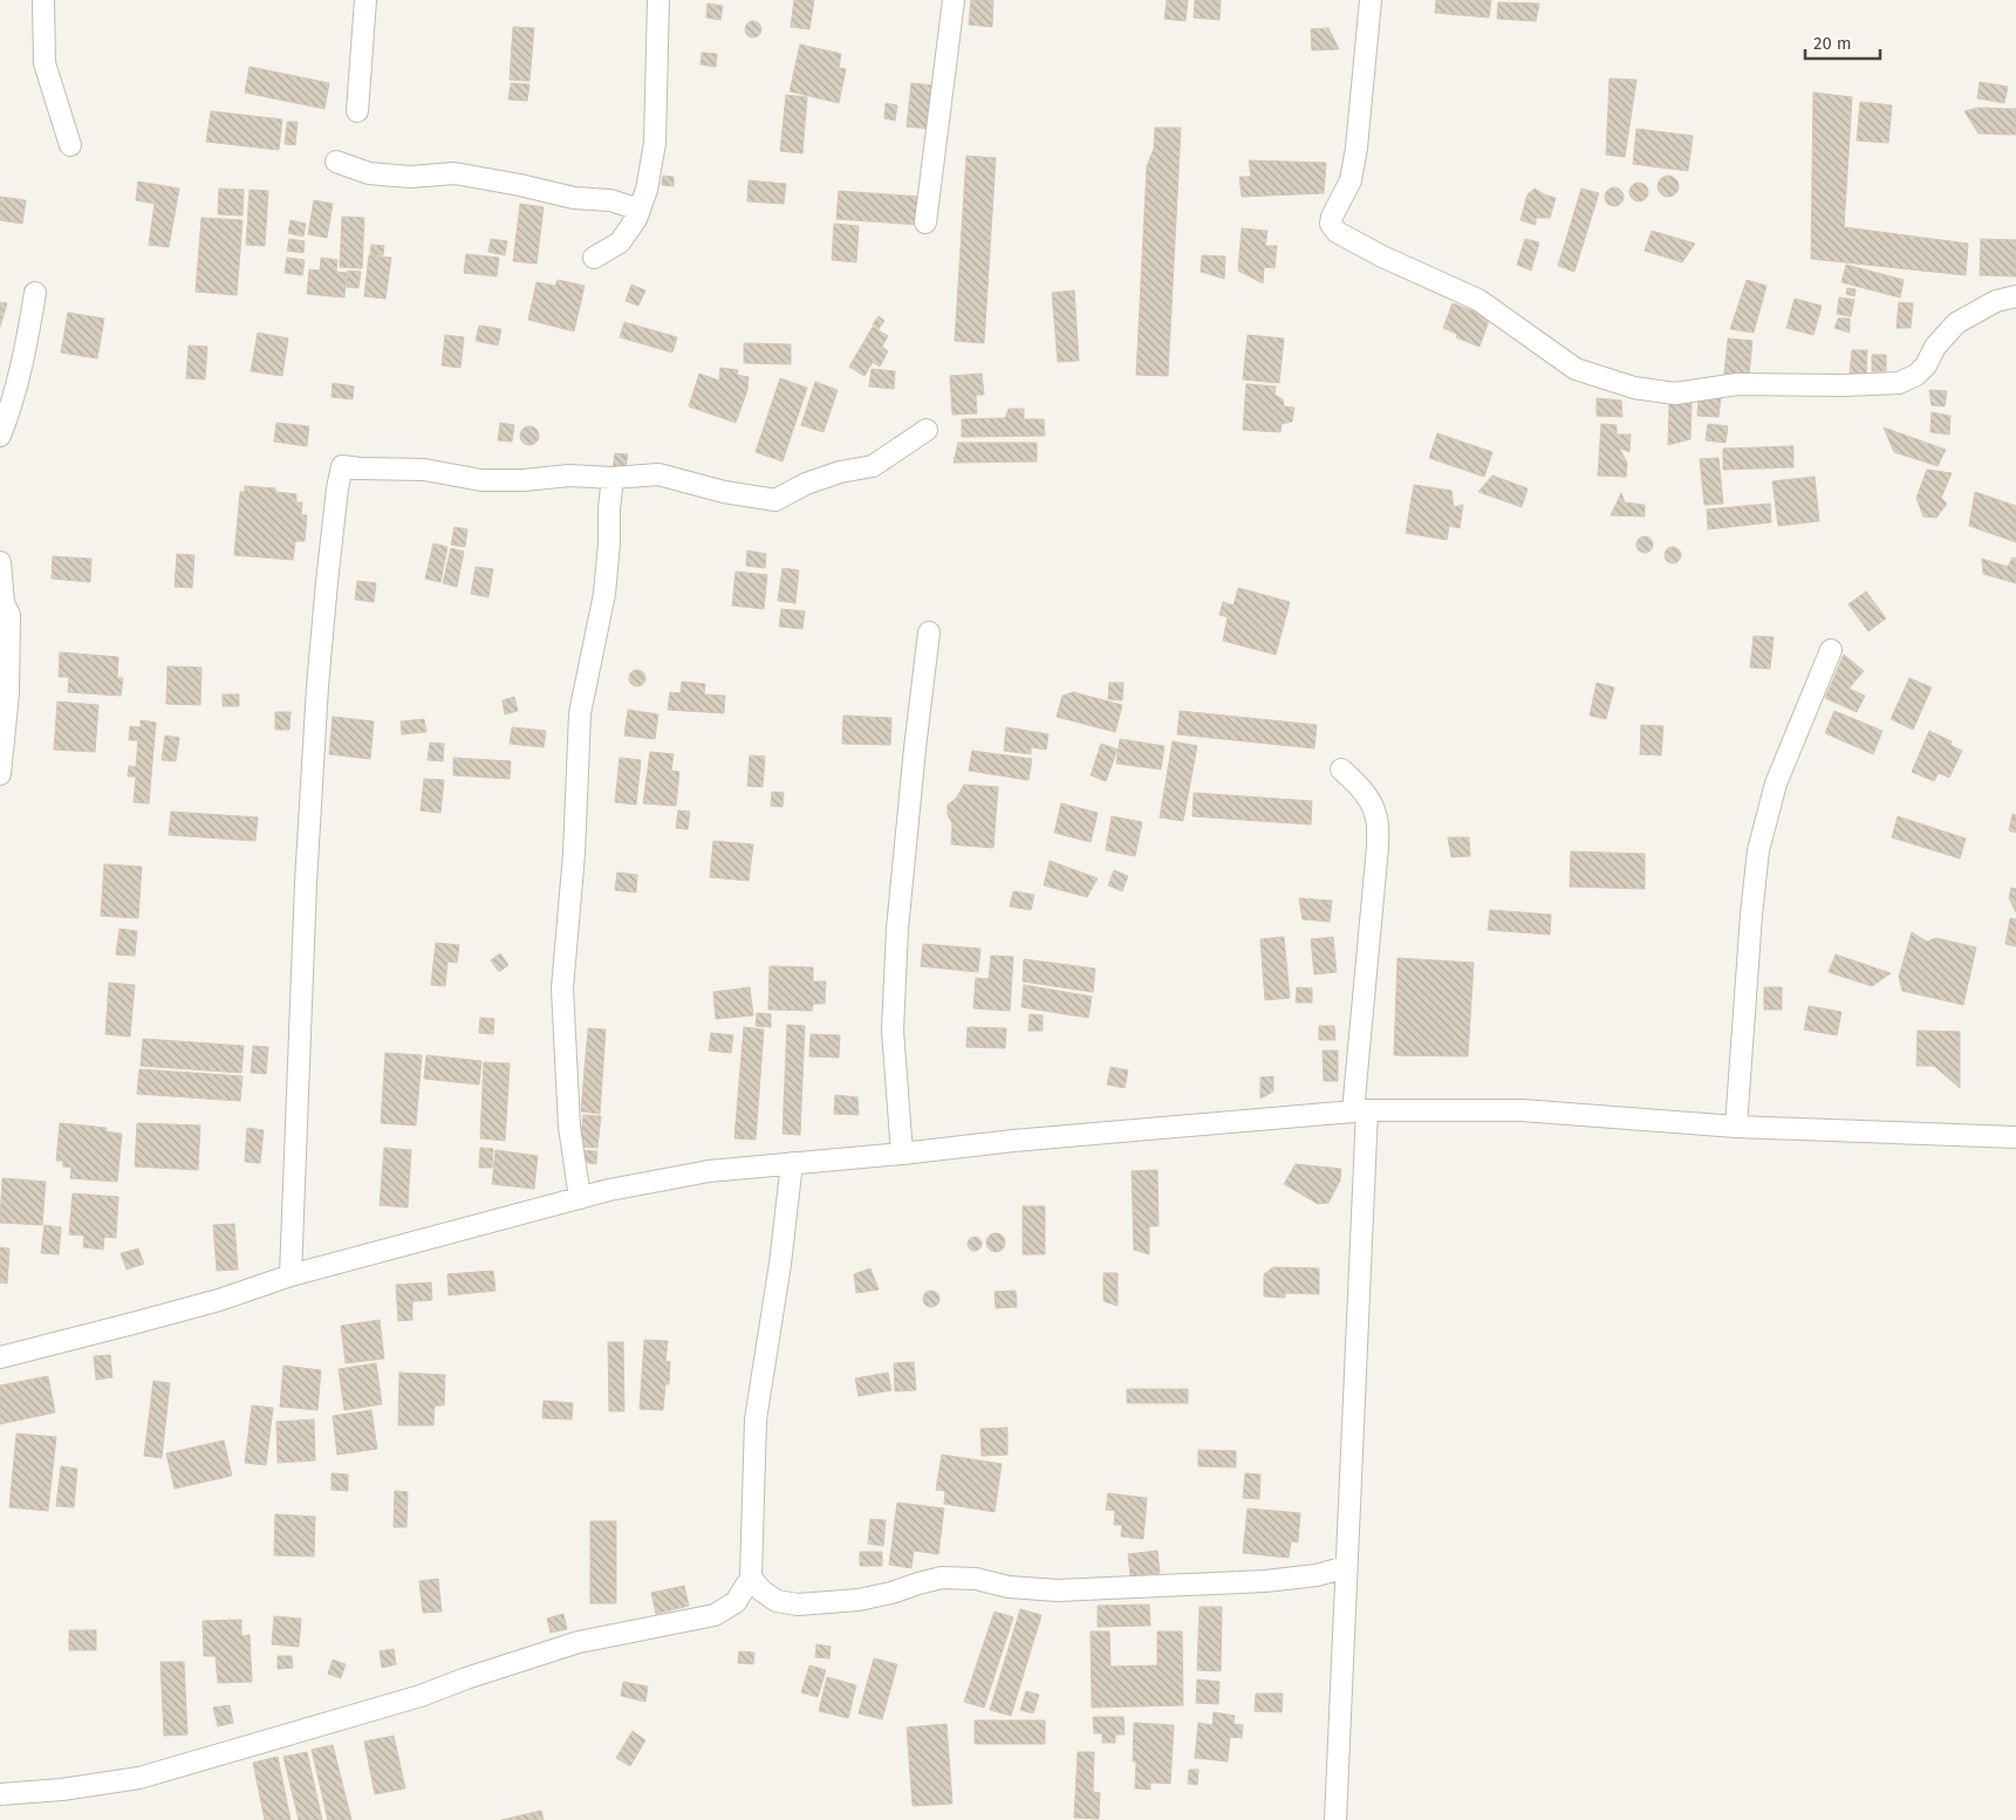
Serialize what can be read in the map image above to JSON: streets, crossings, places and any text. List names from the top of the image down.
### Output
{
  "scale_bar": "20 m"
}
